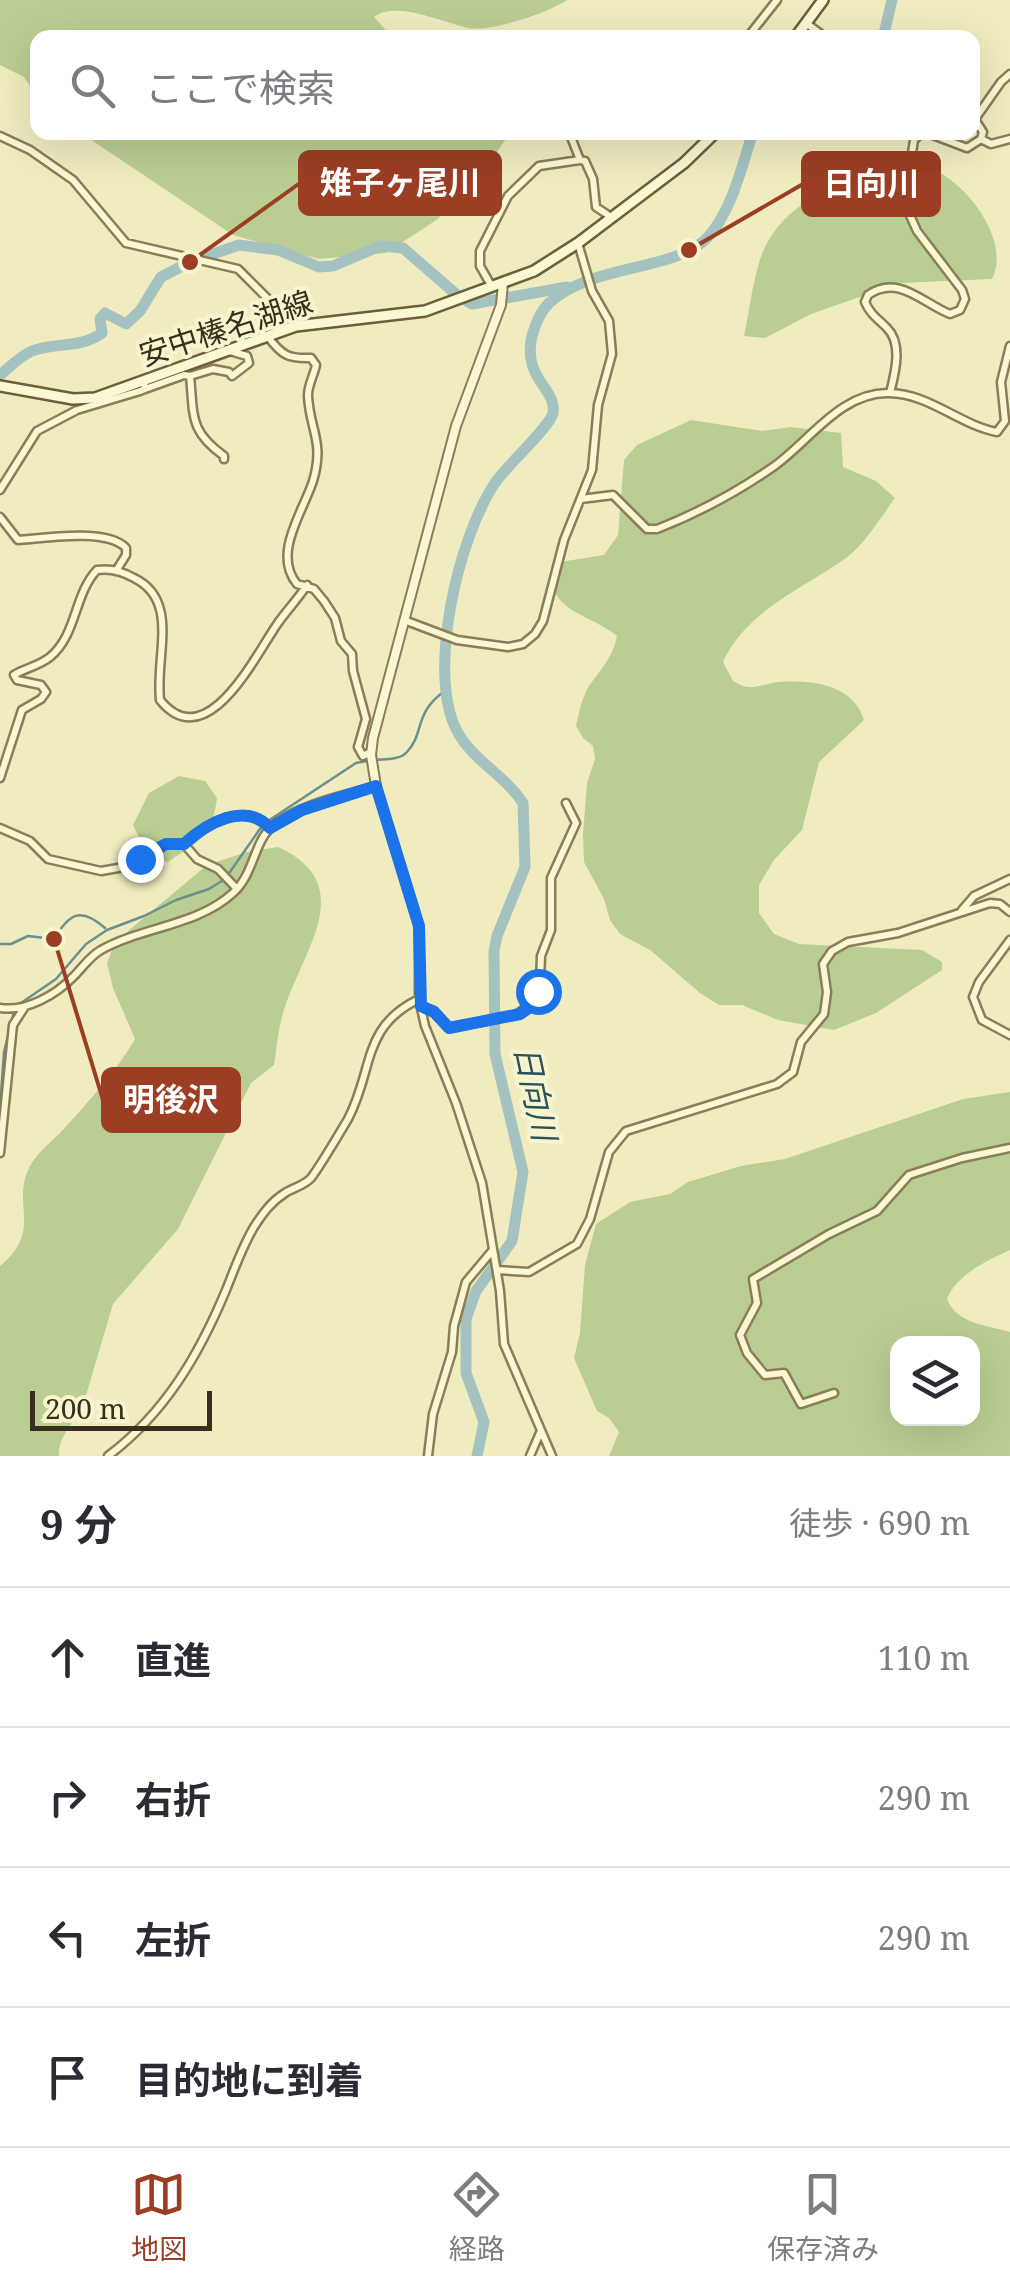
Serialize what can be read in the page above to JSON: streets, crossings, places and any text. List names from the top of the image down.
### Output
{
  "streets": {
    "main road": ["安中榛名湖線"]
  },
  "water": ["日向川"],
  "places": ["日向川", "雉子ヶ尾川", "明後沢"],
  "scale_bar": "200 m",
  "page": {
    "search": "ここで検索",
    "scale": "200 m",
    "heading": ["9 分", "徒歩 · 690 m"],
    "list": [
      ["直進", "110 m"],
      ["右折", "290 m"],
      ["左折", "290 m"],
      "目的地に到着"
    ],
    "nav": ["地図", "経路", "保存済み"]
  }
}
